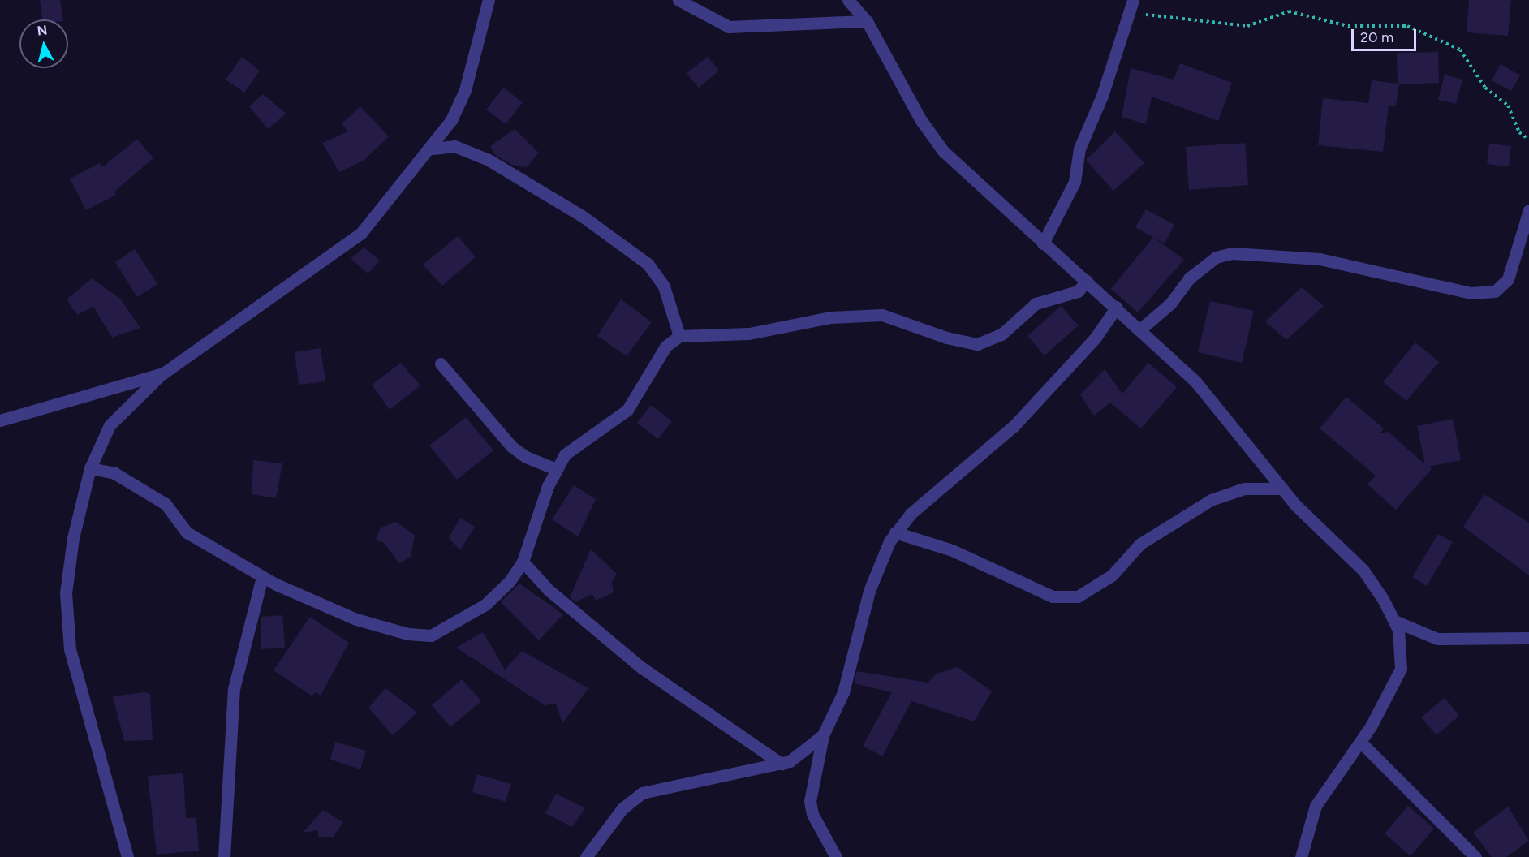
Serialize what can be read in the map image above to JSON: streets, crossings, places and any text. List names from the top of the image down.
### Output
{
  "scale_bar": "20 m",
  "north": "top"
}
